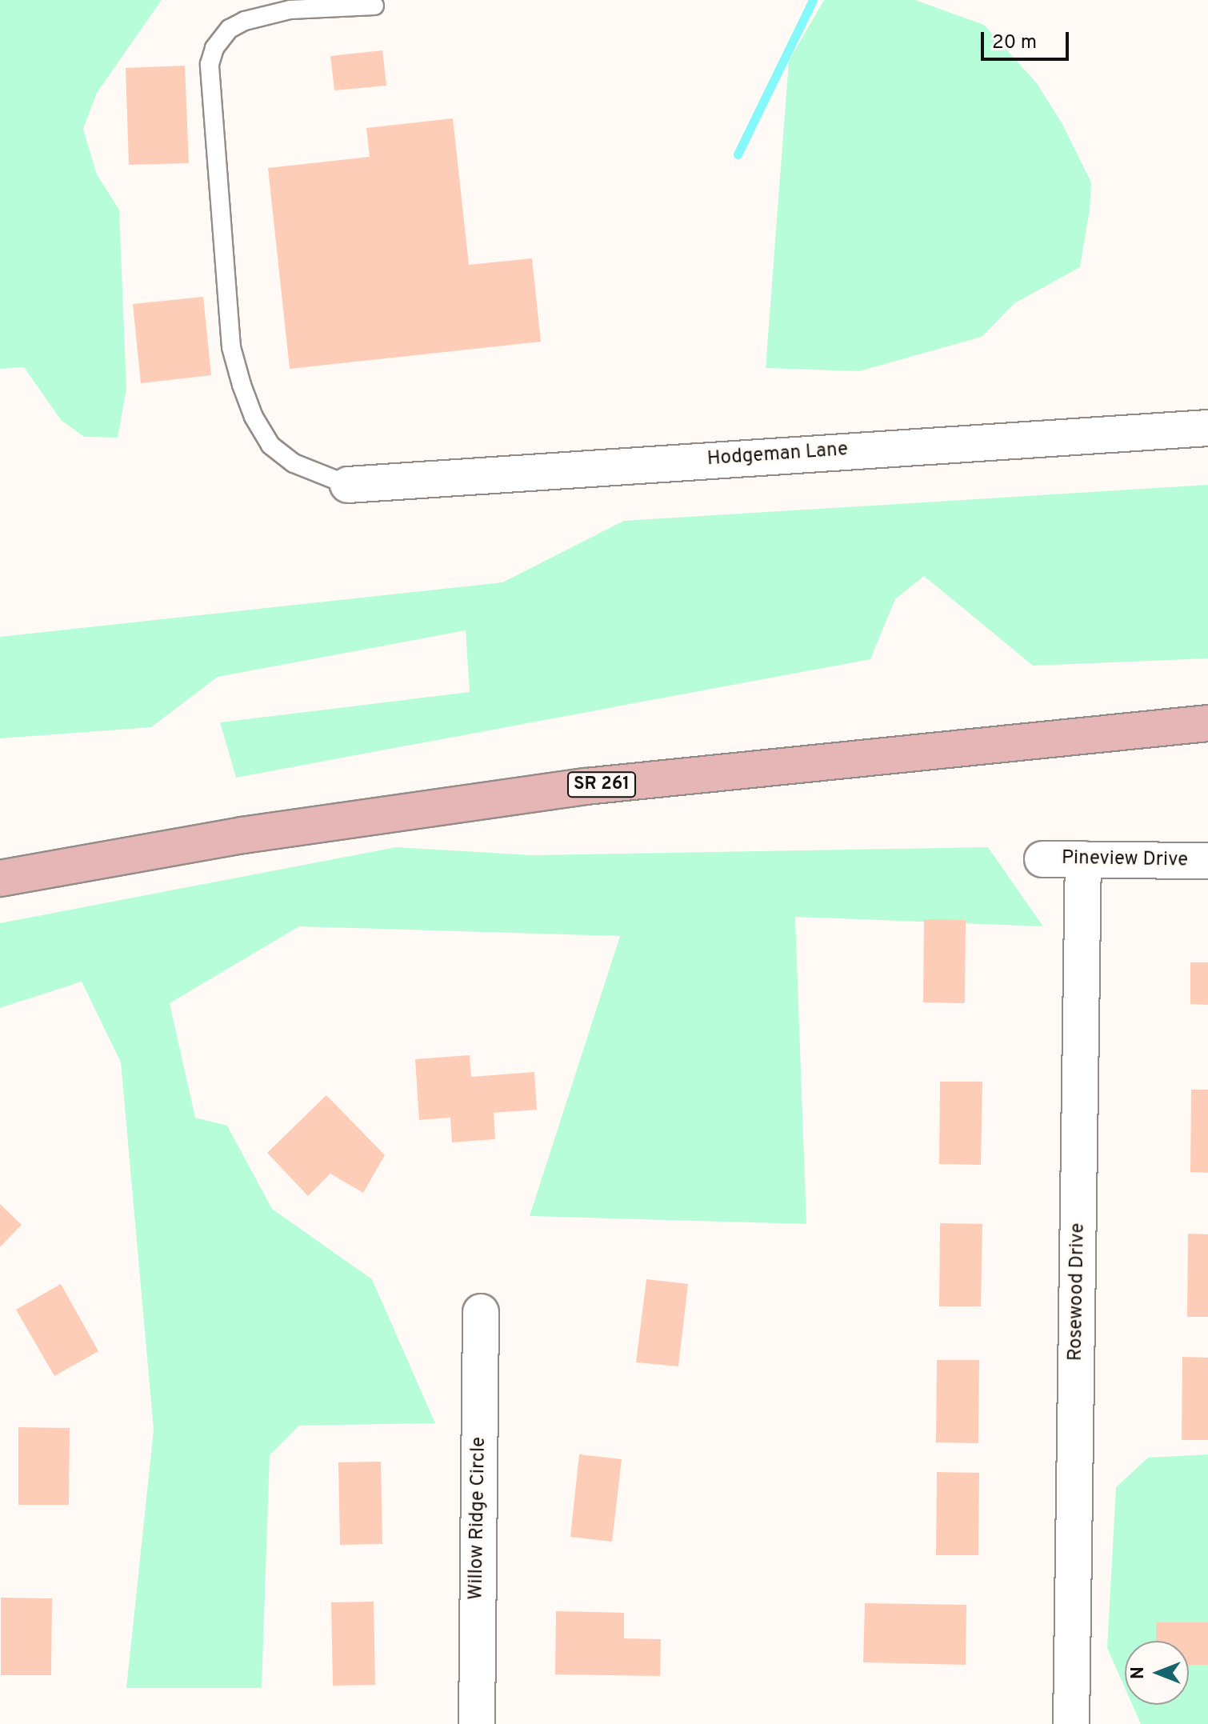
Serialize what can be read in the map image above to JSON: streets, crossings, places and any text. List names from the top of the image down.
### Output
{
  "streets": {
    "main road": ["SR 261"],
    "street": [
      "Hodgeman Lane",
      "Pineview Drive",
      "Rosewood Drive",
      "Willow Ridge Circle"
    ]
  },
  "crossings": [
    ["Pineview Drive", "Rosewood Drive"]
  ],
  "scale_bar": "20 m",
  "north": "left"
}
